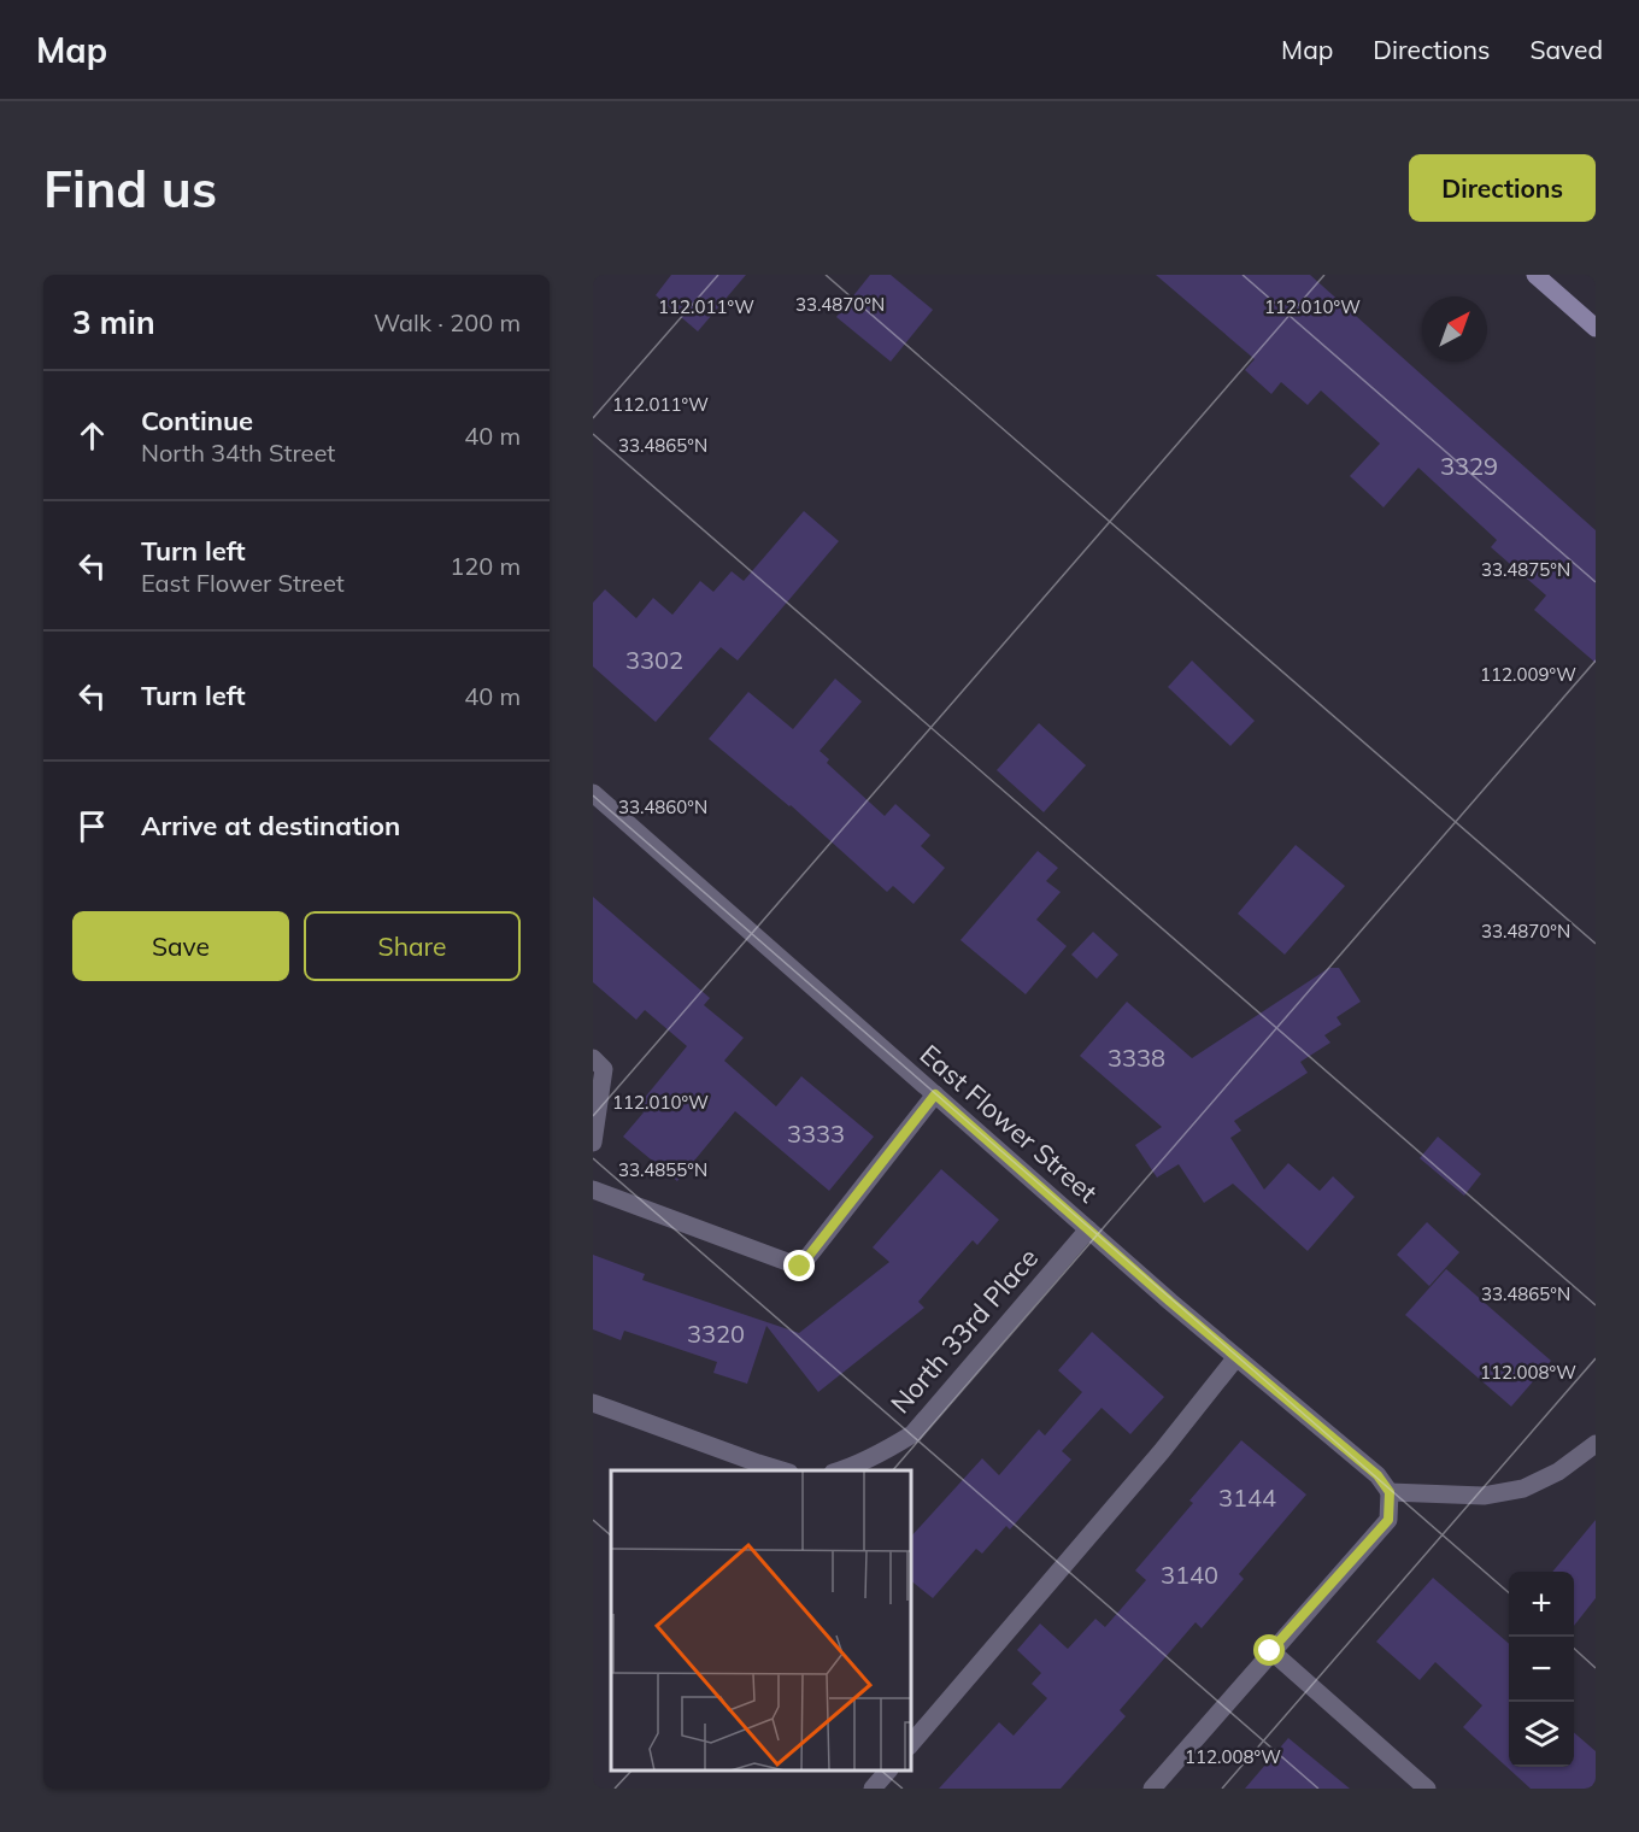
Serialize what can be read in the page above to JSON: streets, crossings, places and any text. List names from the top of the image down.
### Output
{
  "streets": {
    "street": ["East Flower Street", "North 33rd Place"]
  },
  "crossings": [
    ["East Flower Street", "North 33rd Place"]
  ],
  "house_numbers": [
    "3329",
    "3302",
    "3338",
    "3333",
    "3320",
    "3144",
    "3140"
  ],
  "north": "top right",
  "page": {
    "header": "Map",
    "nav": ["Map", "Directions", "Saved"],
    "buttons": [
      "Directions",
      ["Save", "Share"]
    ],
    "title": "Find us",
    "heading": ["3 min", "Walk · 200 m"],
    "list": [
      ["Continue", "North 34th Street", "40 m"],
      ["Turn left", "East Flower Street", "120 m"],
      ["Turn left", "40 m"],
      "Arrive at destination"
    ],
    "map_buttons": ["+", "−"]
  },
  "coordinates": [
    "33.4870°N",
    "112.011°W",
    "112.010°W",
    "33.4865°N",
    "33.4875°N",
    "112.009°W",
    "33.4860°N",
    "33.4855°N",
    "112.008°W"
  ]
}
